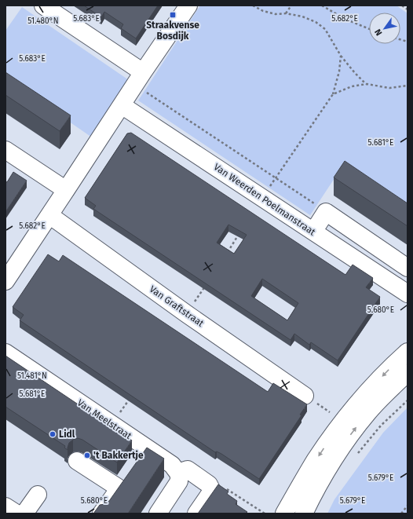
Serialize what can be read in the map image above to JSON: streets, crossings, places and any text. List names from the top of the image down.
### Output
{
  "streets": {
    "street": ["Van Weerden Poelmanstraat", "Van Graftstraat", "Van Meelstraat"]
  },
  "places": {
    "transit": ["Straakvense Bosdijk"],
    "other": ["Lidl", "'t Bakkertje"]
  },
  "north": "bottom left",
  "coordinates": [
    "5.683°E",
    "5.682°E",
    "51.480°N",
    "5.681°E",
    "5.680°E",
    "51.481°N",
    "5.679°E"
  ]
}
